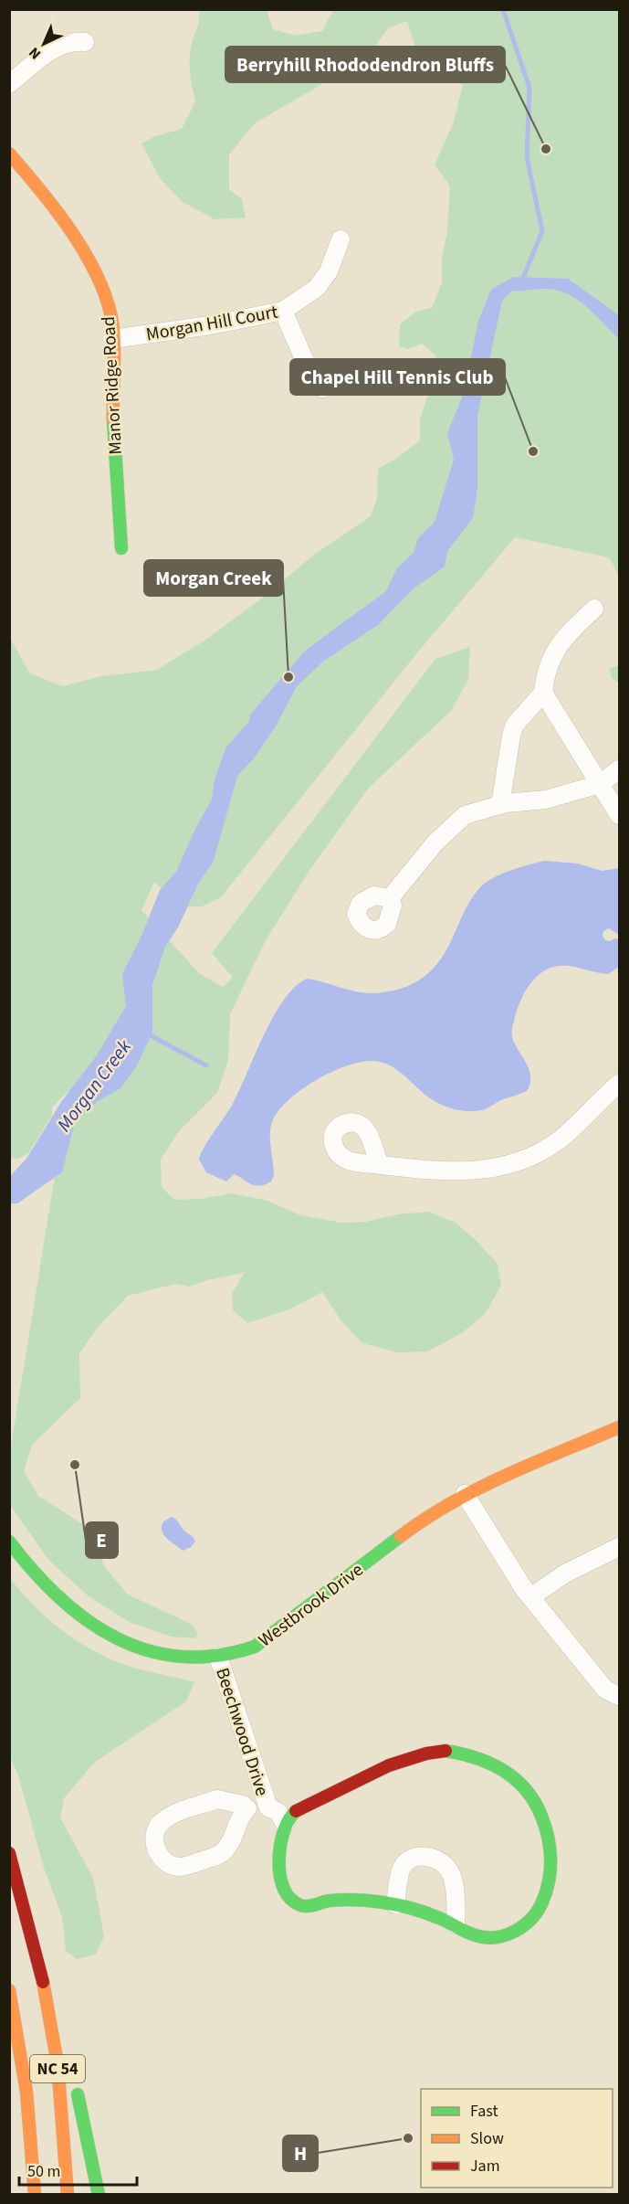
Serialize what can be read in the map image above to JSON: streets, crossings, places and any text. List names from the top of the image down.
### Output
{
  "streets": {
    "main road": ["Manor Ridge Road", "Westbrook Drive", "NC 54"],
    "street": ["Morgan Hill Court", "Beechwood Drive"]
  },
  "crossings": [
    ["Morgan Hill Court", "Manor Ridge Road"],
    ["Westbrook Drive", "Beechwood Drive"]
  ],
  "water": ["Morgan Creek"],
  "places": [
    "Berryhill Rhododendron Bluffs",
    "Chapel Hill Tennis Club",
    "Morgan Creek",
    "E",
    "H"
  ],
  "legend": ["Fast", "Slow", "Jam"],
  "scale_bar": "50 m",
  "north": "bottom left"
}
